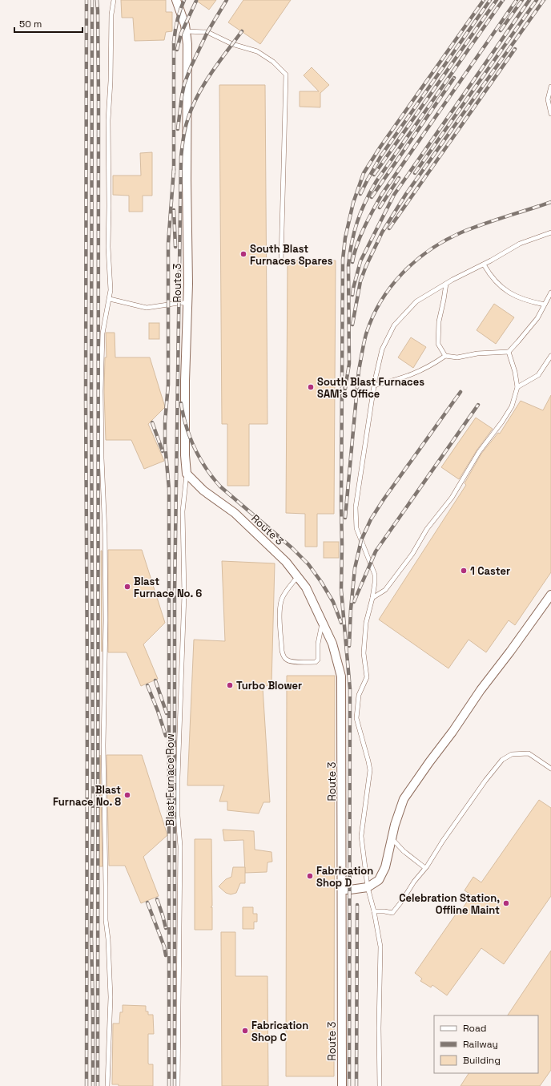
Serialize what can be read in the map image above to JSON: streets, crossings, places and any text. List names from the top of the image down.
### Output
{
  "streets": {
    "street": ["Route 3"],
    "lane": ["Blast Furnace Row"]
  },
  "crossings": [
    ["Route 3", "Blast Furnace Row"]
  ],
  "places": [
    "South Blast Furnaces Spares",
    "South Blast Furnaces SAM's Office",
    "1 Caster",
    "Blast Furnace No. 6",
    "Turbo Blower",
    "Blast Furnace No. 8",
    "Fabrication Shop D",
    "Celebration Station, Offline Maint",
    "Fabrication Shop C"
  ],
  "legend": ["Road", "Railway", "Building"],
  "scale_bar": "50 m"
}
